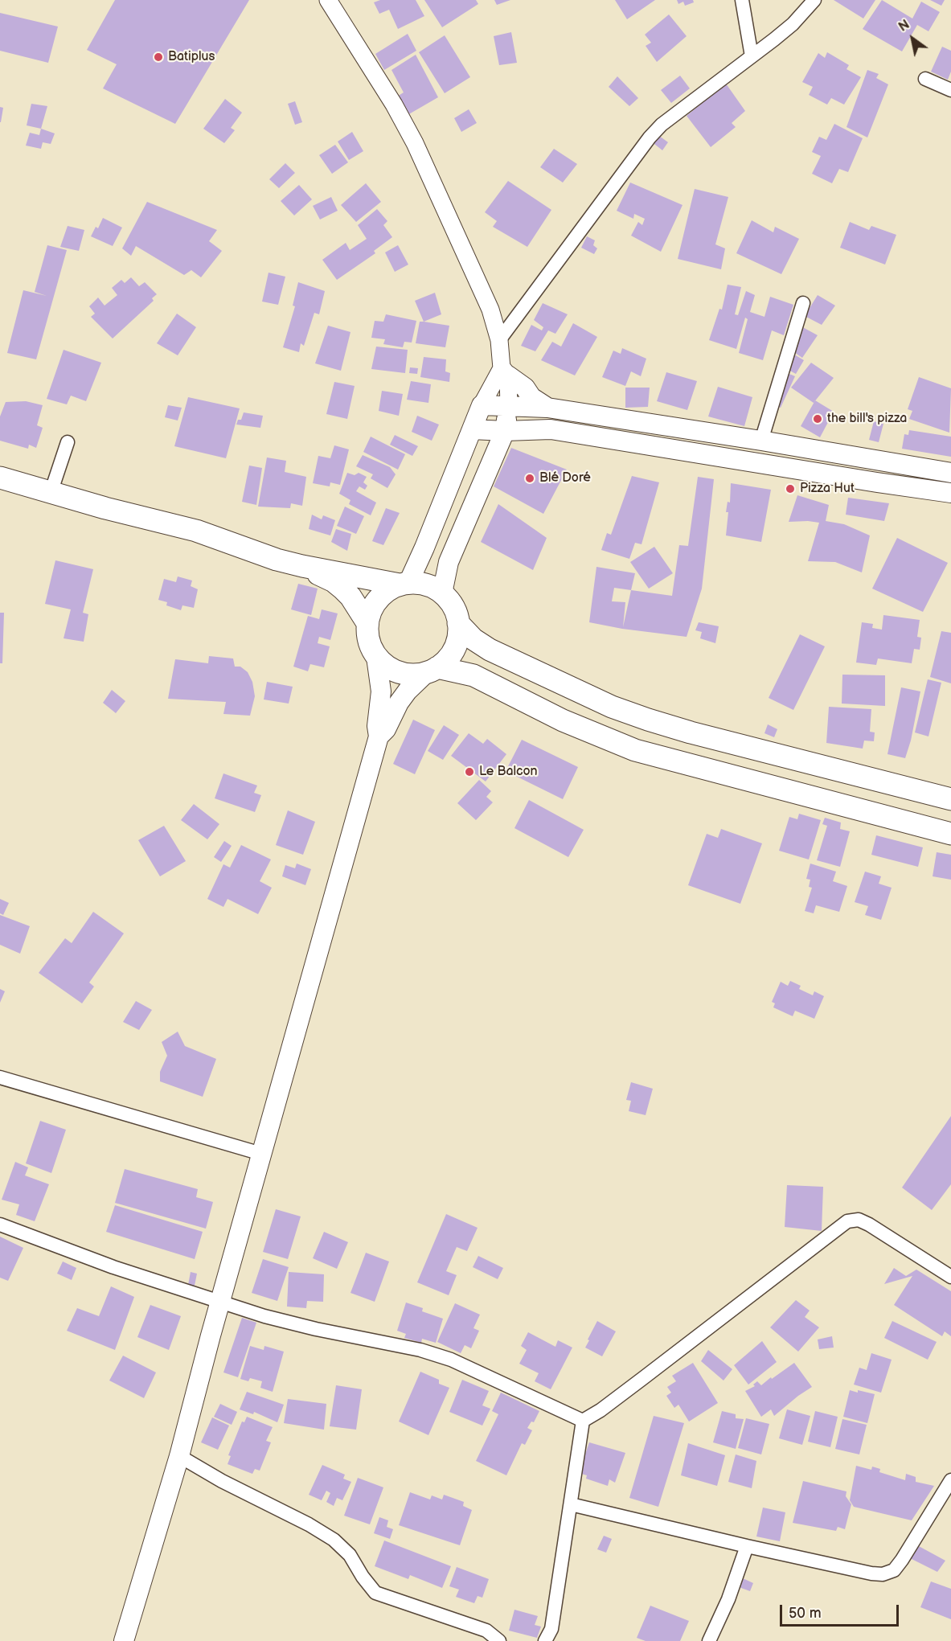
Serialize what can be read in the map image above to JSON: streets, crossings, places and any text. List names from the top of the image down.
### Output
{
  "places": [
    "Batiplus",
    "the bill's pizza",
    "Blé Doré",
    "Pizza Hut",
    "Le Balcon"
  ],
  "scale_bar": "50 m",
  "north": "top left"
}
